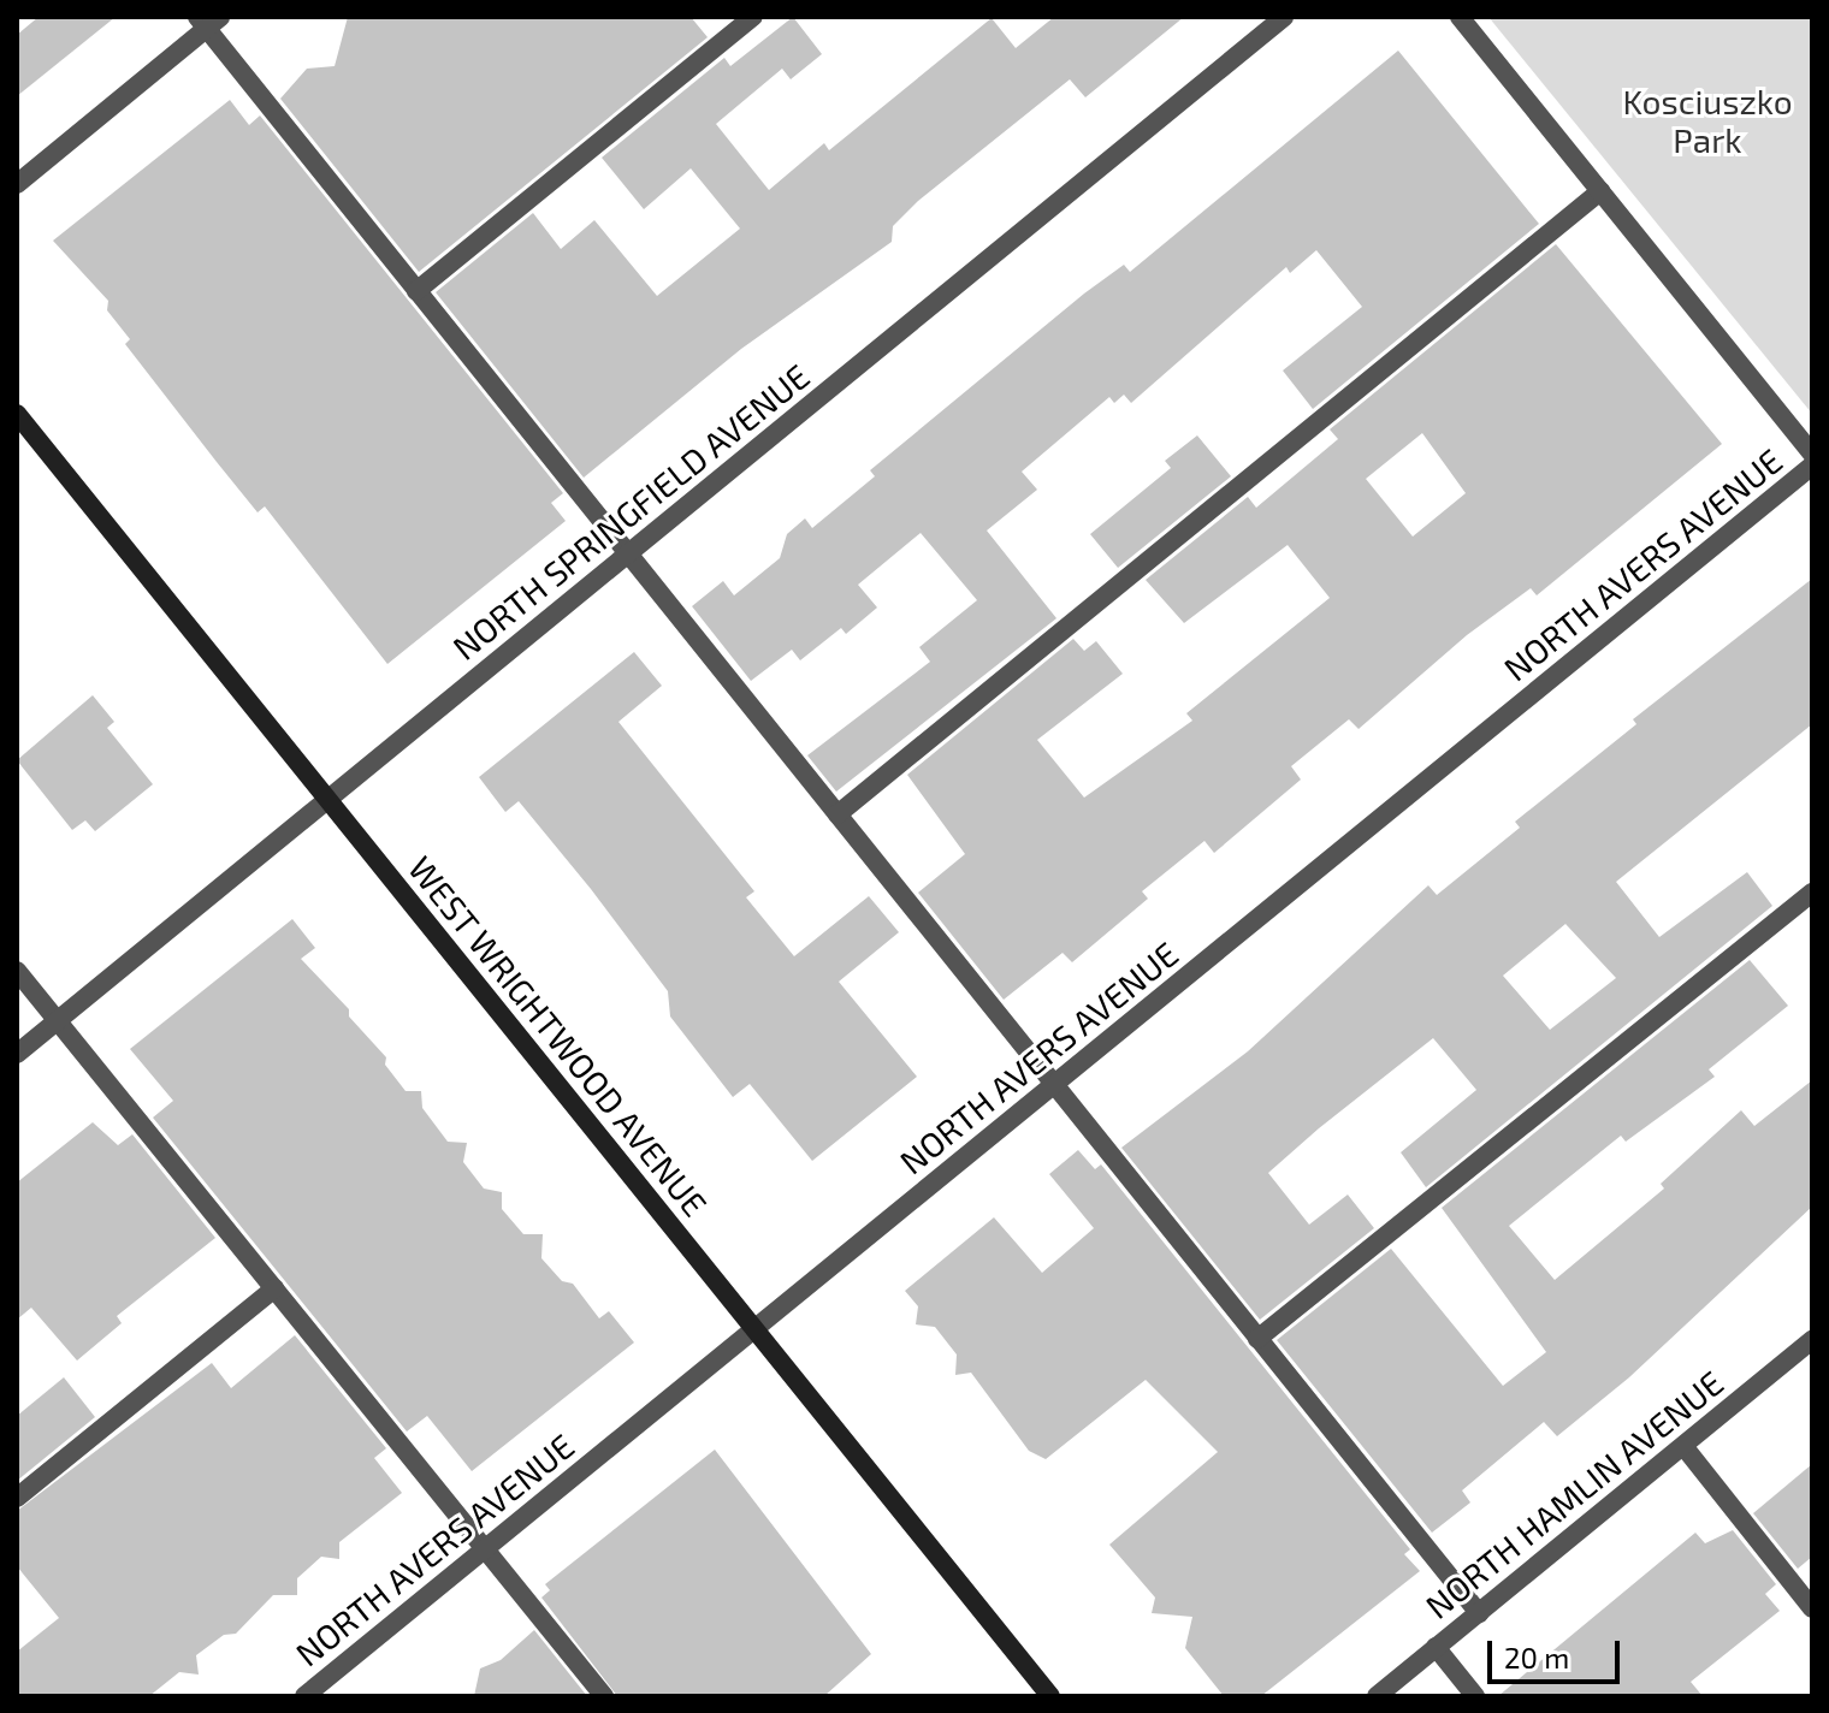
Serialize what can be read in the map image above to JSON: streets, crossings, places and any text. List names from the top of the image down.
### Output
{
  "streets": {
    "street": [
      "NORTH SPRINGFIELD AVENUE",
      "NORTH AVERS AVENUE",
      "WEST WRIGHTWOOD AVENUE",
      "NORTH HAMLIN AVENUE"
    ]
  },
  "crossings": [
    ["NORTH SPRINGFIELD AVENUE", "WEST WRIGHTWOOD AVENUE"],
    ["NORTH AVERS AVENUE", "WEST WRIGHTWOOD AVENUE"]
  ],
  "parks": ["Kosciuszko Park"],
  "scale_bar": "20 m"
}
